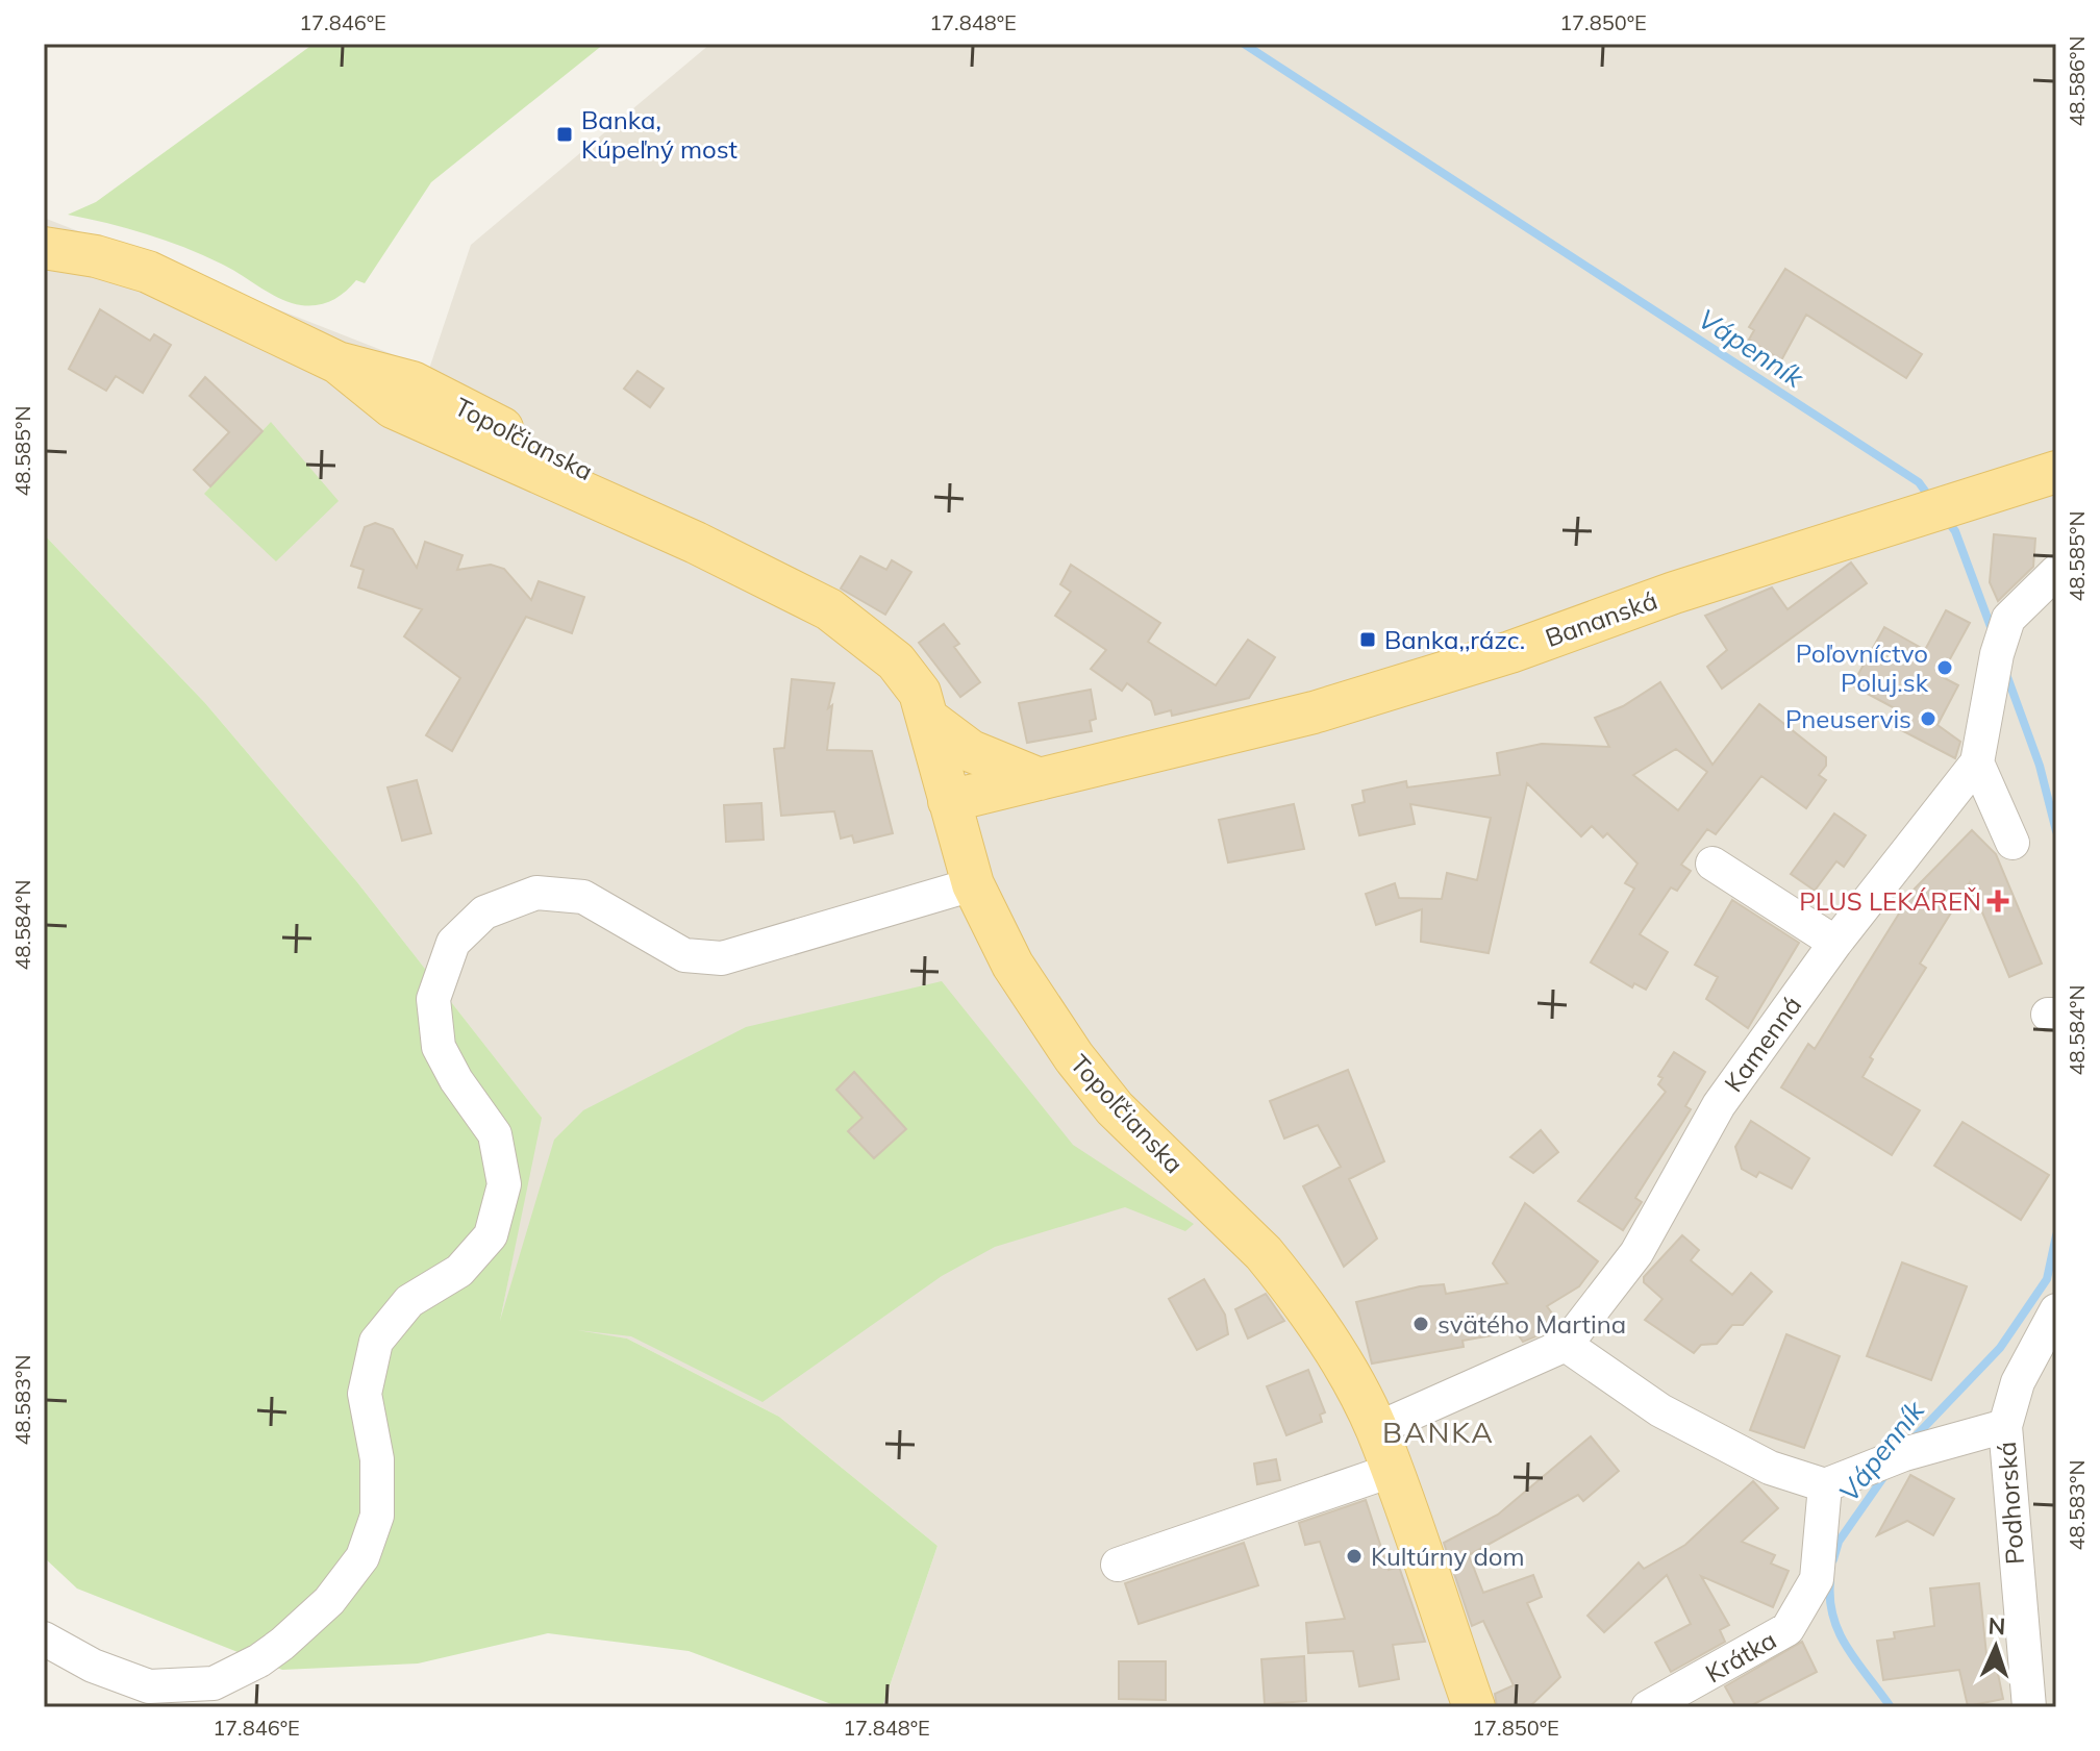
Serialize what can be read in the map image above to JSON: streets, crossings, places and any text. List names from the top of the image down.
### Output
{
  "streets": {
    "main road": ["Topoľčianska", "Bananská"],
    "street": ["Kamenná", "Podhorská", "Krátka"]
  },
  "crossings": [
    ["Topoľčianska", "Bananská"],
    ["Topoľčianska", "Kamenná"]
  ],
  "districts": ["BANKA"],
  "water": ["Vápenník"],
  "places": {
    "transit": ["Banka, Kúpeľný most", "Banka,,rázc."],
    "other": [
      "Poľovníctvo Poluj.sk",
      "Pneuservis",
      "svätého Martina",
      "Kultúrny dom"
    ],
    "health": ["PLUS LEKÁREŇ"]
  },
  "north": "top",
  "coordinates": [
    "17.846°E",
    "17.848°E",
    "17.850°E",
    "48.586°N",
    "48.585°N",
    "48.584°N",
    "48.583°N"
  ]
}
